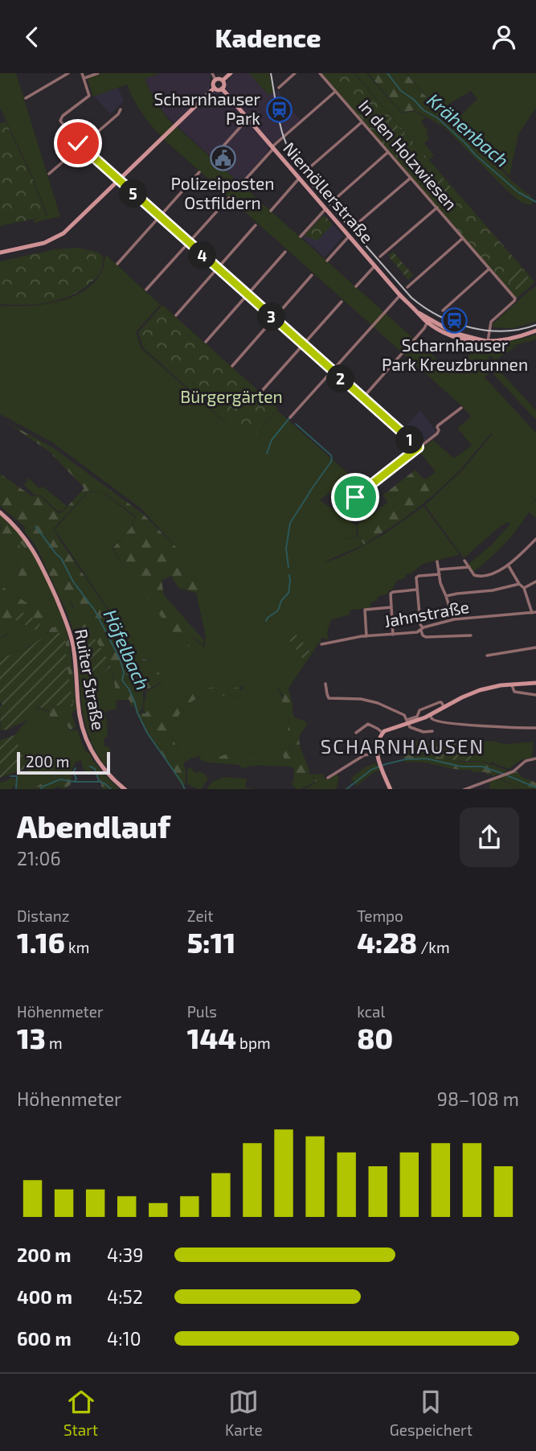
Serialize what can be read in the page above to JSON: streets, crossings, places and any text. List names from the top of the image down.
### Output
{
  "streets": {
    "main road": ["Niemöllerstraße", "Ruiter Straße"],
    "street": ["In den Holzwiesen", "Jahnstraße"]
  },
  "crossings": [
    ["In den Holzwiesen", "Niemöllerstraße"]
  ],
  "districts": ["SCHARNHAUSEN"],
  "water": ["Krähenbach", "Höfelbach"],
  "parks": ["Bürgergärten"],
  "places": {
    "station": ["Scharnhauser Park", "Scharnhauser Park Kreuzbrunnen"],
    "public building": ["Polizeiposten Ostfildern"]
  },
  "scale_bar": "200 m",
  "page": {
    "header": "Kadence",
    "pins": [
      "5",
      "4",
      "3",
      "2",
      "1"
    ],
    "scale": "200 m",
    "heading": ["Abendlauf", "21:06"],
    "stats": [
      ["Distanz", "1.16 km"],
      ["Zeit", "5:11"],
      ["Tempo", "4:28 /km"],
      ["Höhenmeter", "13 m"],
      ["Puls", "144 bpm"],
      ["kcal", "80"]
    ],
    "chart": ["Höhenmeter", "98–108 m"],
    "list": [
      {
        "name": "200 m",
        "note": "4:39"
      },
      {
        "name": "400 m",
        "note": "4:52"
      },
      {
        "name": "600 m",
        "note": "4:10"
      }
    ],
    "tabs": ["Start", "Karte", "Gespeichert"]
  }
}
